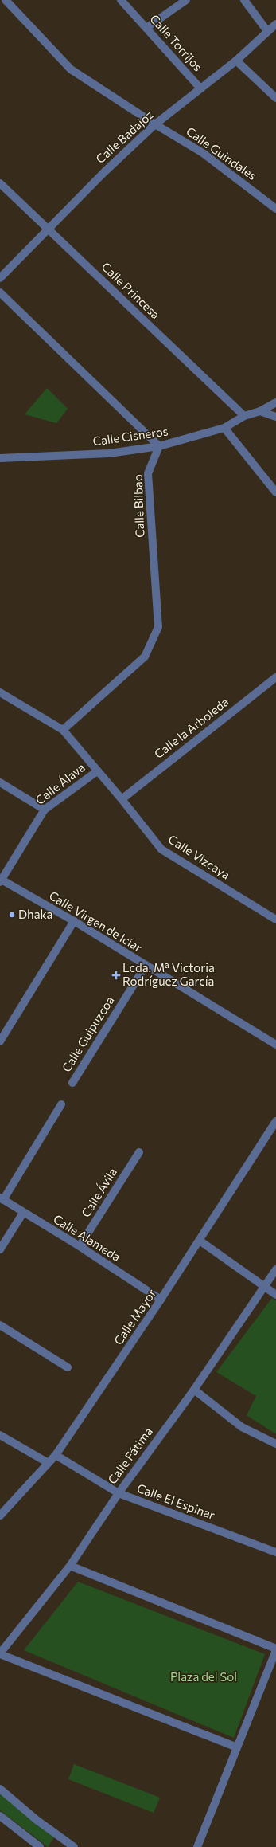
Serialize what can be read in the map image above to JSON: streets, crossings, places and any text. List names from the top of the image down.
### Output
{
  "streets": {
    "street": [
      "Calle Torrijos",
      "Calle Badajoz",
      "Calle Guindales",
      "Calle Princesa",
      "Calle Cisneros",
      "Calle Bilbao",
      "Calle la Arboleda",
      "Calle Álava",
      "Calle Vizcaya",
      "Calle Virgen de Icíar",
      "Calle Guipuzcoa",
      "Calle Ávila",
      "Calle Alameda",
      "Calle Mayor",
      "Calle Fátima",
      "Calle El Espinar"
    ]
  },
  "crossings": [
    ["Calle Torrijos", "Calle Badajoz"],
    ["Calle Badajoz", "Calle Guindales"],
    ["Calle Badajoz", "Calle Princesa"],
    ["Calle Princesa", "Calle Cisneros"],
    ["Calle Cisneros", "Calle Bilbao"],
    ["Calle Bilbao", "Calle Vizcaya"],
    ["Calle la Arboleda", "Calle Vizcaya"],
    ["Calle Álava", "Calle Vizcaya"],
    ["Calle Álava", "Calle Virgen de Icíar"],
    ["Calle Virgen de Icíar", "Calle Guipuzcoa"],
    ["Calle Ávila", "Calle Alameda"],
    ["Calle Alameda", "Calle Mayor"],
    ["Calle Mayor", "Calle El Espinar"],
    ["Calle Fátima", "Calle El Espinar"]
  ],
  "parks": ["Plaza del Sol"],
  "places": {
    "other": ["Dhaka"],
    "health": ["Lcda. Mª Victoria Rodríguez García"]
  }
}
